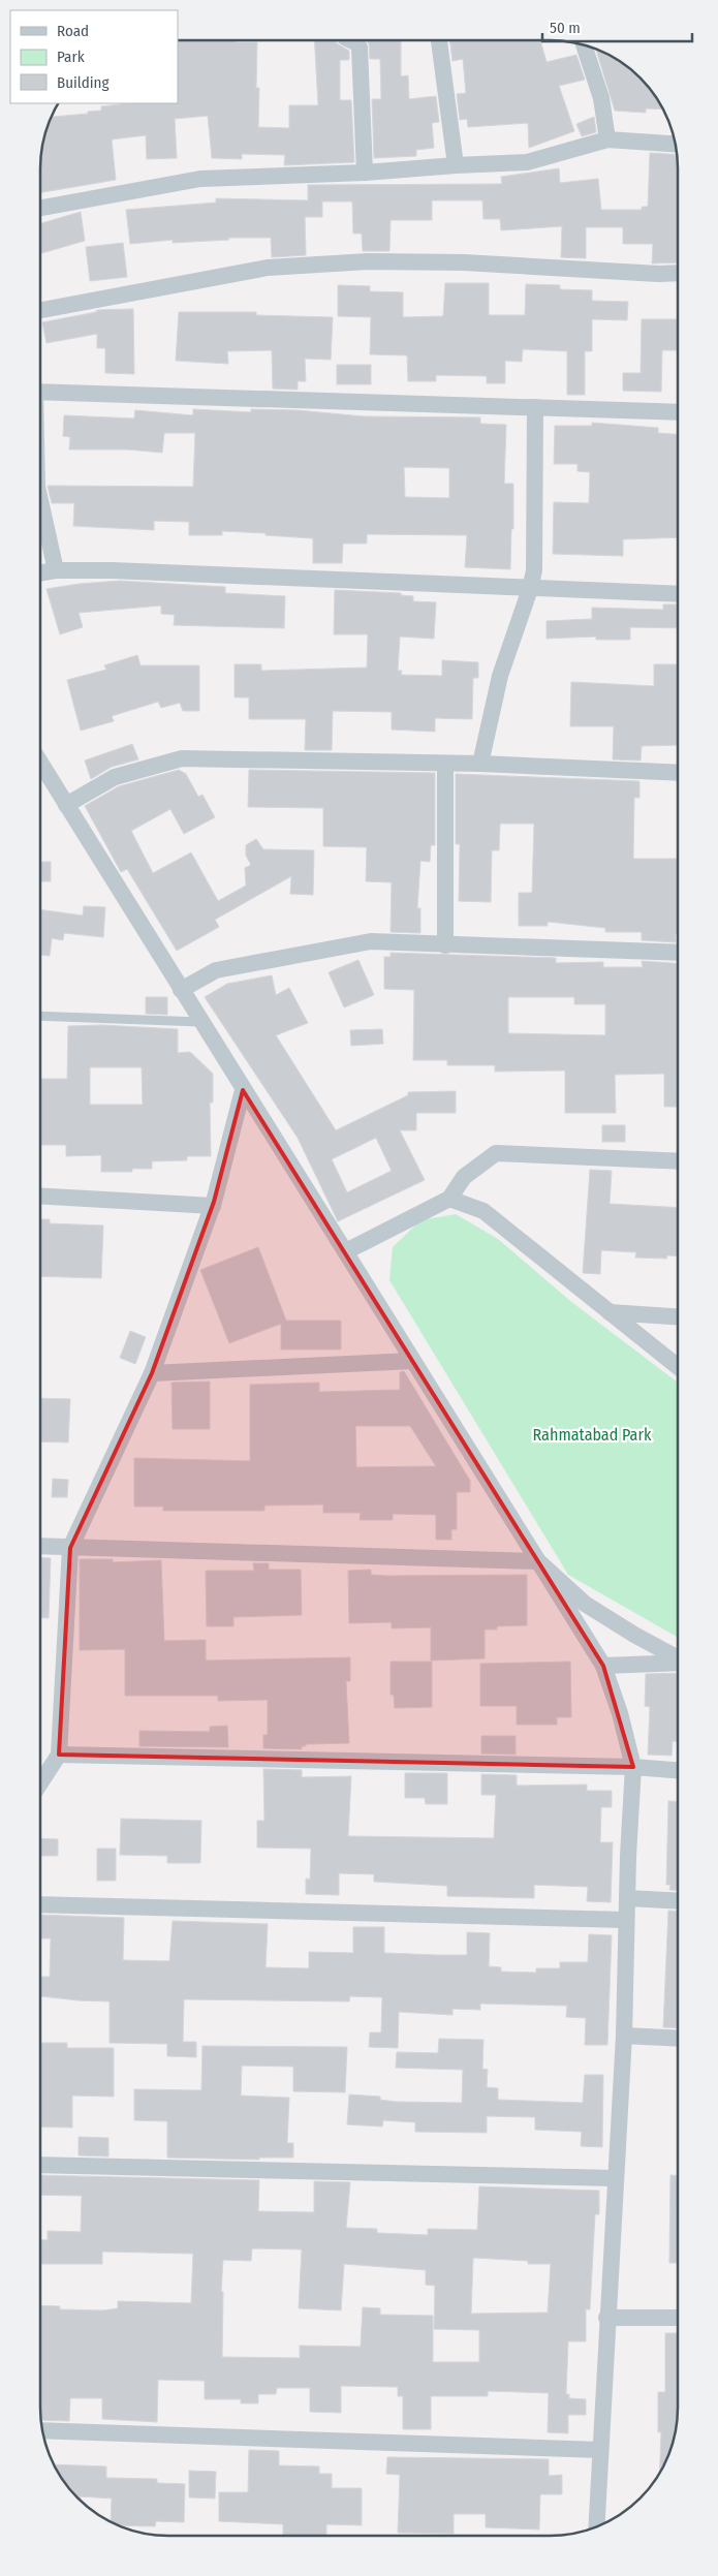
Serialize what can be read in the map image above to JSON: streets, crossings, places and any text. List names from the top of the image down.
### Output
{
  "parks": ["Rahmatabad Park"],
  "legend": ["Road", "Park", "Building"],
  "scale_bar": "50 m"
}
